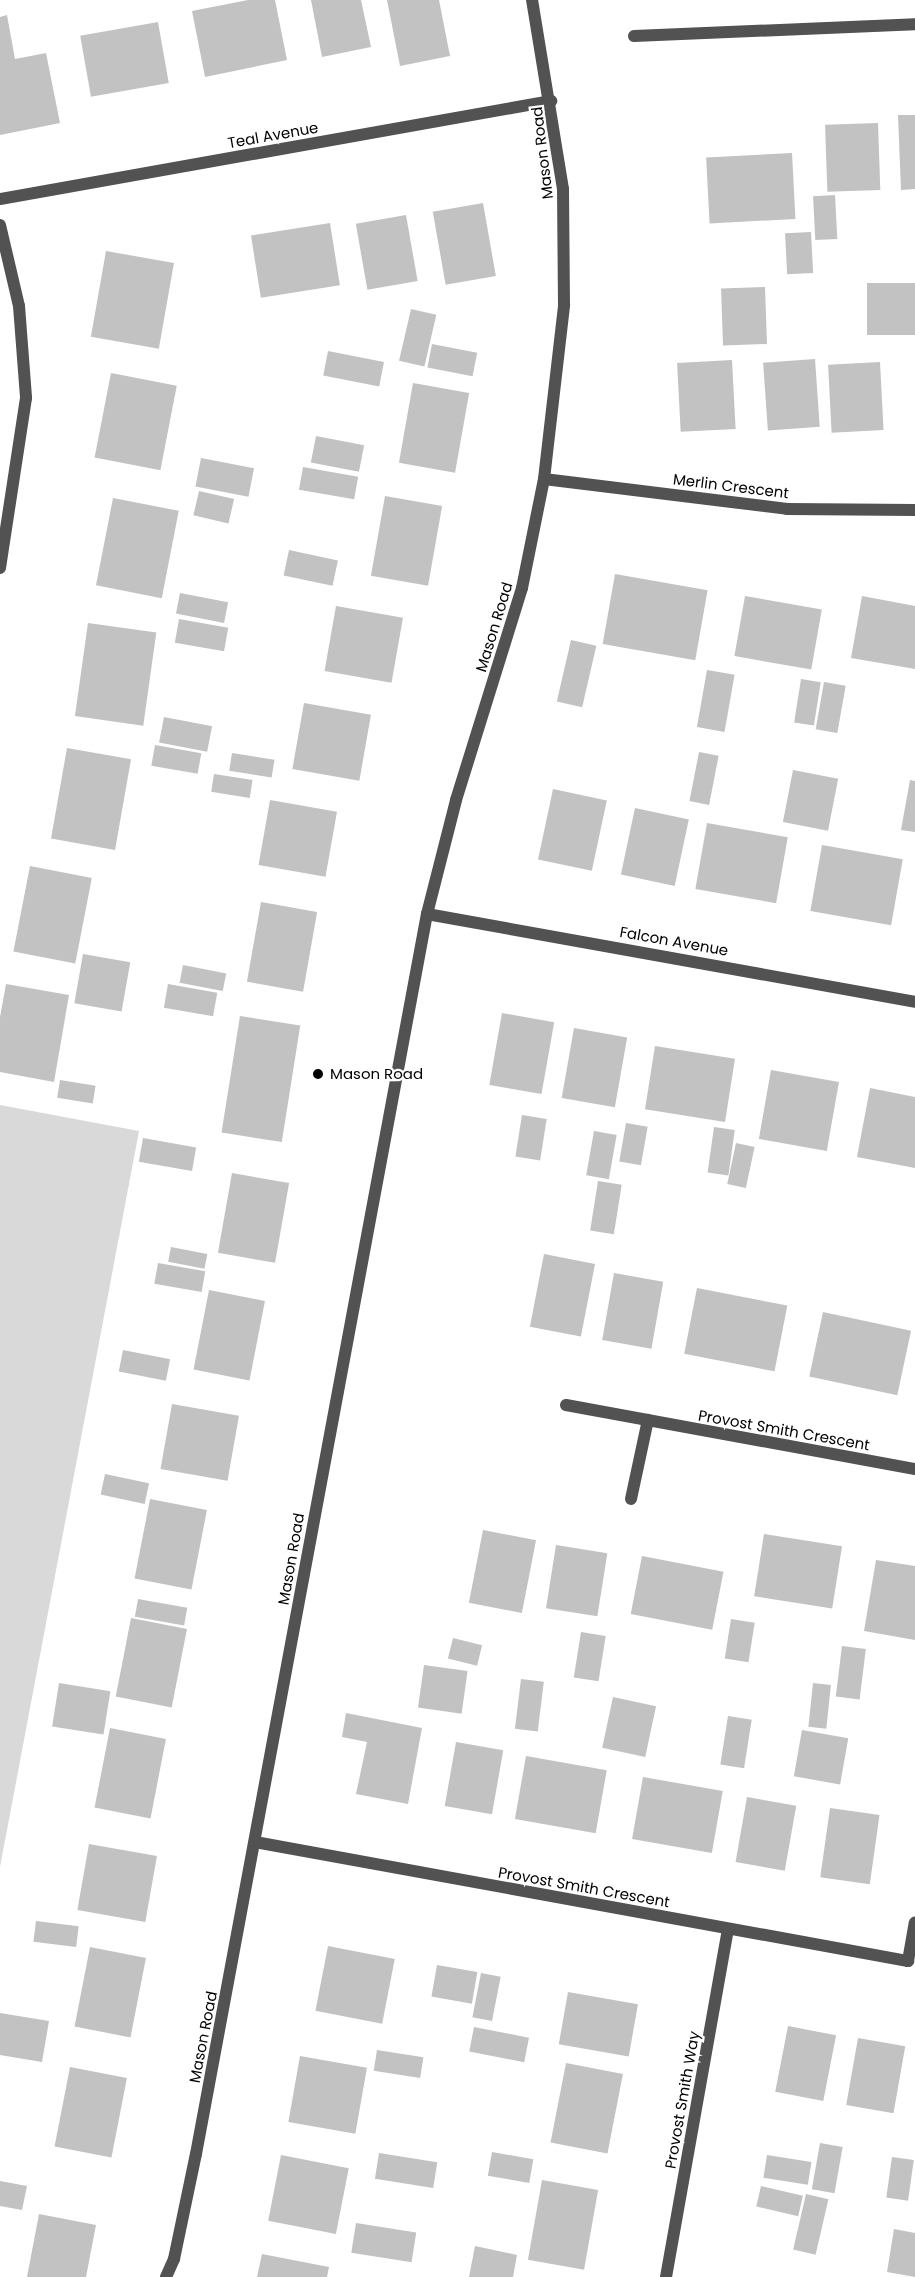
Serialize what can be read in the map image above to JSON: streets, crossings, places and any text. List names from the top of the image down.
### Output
{
  "streets": {
    "street": [
      "Teal Avenue",
      "Mason Road",
      "Merlin Crescent",
      "Falcon Avenue",
      "Provost Smith Crescent",
      "Provost Smith Way"
    ]
  },
  "crossings": [
    ["Teal Avenue", "Mason Road"],
    ["Mason Road", "Merlin Crescent"],
    ["Mason Road", "Falcon Avenue"],
    ["Mason Road", "Provost Smith Crescent"],
    ["Provost Smith Crescent", "Provost Smith Way"]
  ],
  "places": ["Mason Road"]
}
